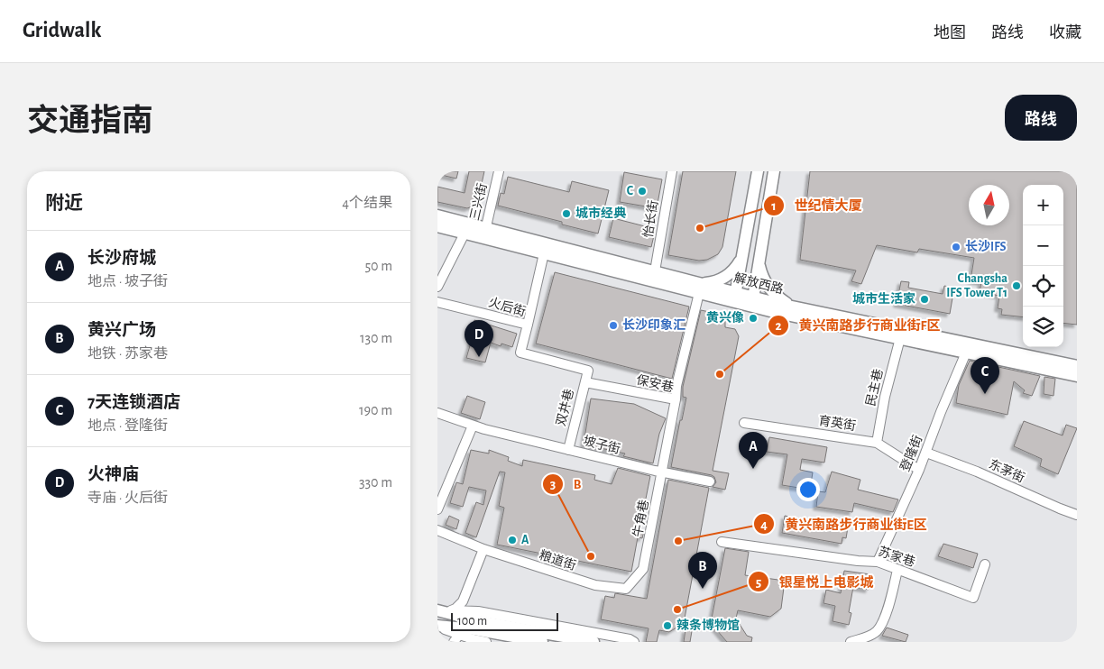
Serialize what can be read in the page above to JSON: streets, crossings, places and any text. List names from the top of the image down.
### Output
{
  "streets": {
    "main road": ["解放西路"],
    "street": [
      "三兴街",
      "怡长街",
      "火后街",
      "保安巷",
      "民主巷",
      "双井巷",
      "育英街",
      "坡子街",
      "登隆街",
      "东茅街",
      "牛角巷",
      "苏家巷",
      "粮道街"
    ]
  },
  "crossings": [
    ["三兴街", "解放西路"],
    ["怡长街", "解放西路"],
    ["解放西路", "民主巷"],
    ["解放西路", "登隆街"],
    ["火后街", "双井巷"],
    ["保安巷", "双井巷"],
    ["保安巷", "坡子街"],
    ["保安巷", "牛角巷"],
    ["民主巷", "育英街"],
    ["双井巷", "坡子街"],
    ["育英街", "登隆街"],
    ["坡子街", "牛角巷"],
    ["登隆街", "东茅街"],
    ["登隆街", "苏家巷"],
    ["牛角巷", "粮道街"]
  ],
  "places": [
    "C",
    "城市经典",
    "世纪情大厦",
    "长沙IFS",
    "Changsha IFS Tower T1",
    "城市生活家",
    "黄兴像",
    "长沙印象汇",
    "黄兴南路步行商业街F区",
    "A",
    "黄兴南路步行商业街E区",
    "B",
    "银星悦上电影城",
    "辣条博物馆"
  ],
  "scale_bar": "100 m",
  "north": "top",
  "page": {
    "header": "Gridwalk",
    "nav": ["地图", "路线", "收藏"],
    "title": "交通指南",
    "buttons": "路线",
    "heading": ["附近", "4个结果"],
    "map_buttons": ["+", "−"],
    "list": [
      {
        "mark": "A",
        "name": "长沙府城",
        "note": "地点 · 坡子街",
        "value": "50 m"
      },
      {
        "mark": "B",
        "name": "黄兴广场",
        "note": "地铁 · 苏家巷",
        "value": "130 m"
      },
      {
        "mark": "C",
        "name": "7天连锁酒店",
        "note": "地点 · 登隆街",
        "value": "190 m"
      },
      {
        "mark": "D",
        "name": "火神庙",
        "note": "寺庙 · 火后街",
        "value": "330 m"
      }
    ],
    "pins": [
      "D",
      "C",
      "A",
      "B"
    ],
    "scale": "100 m"
  }
}
